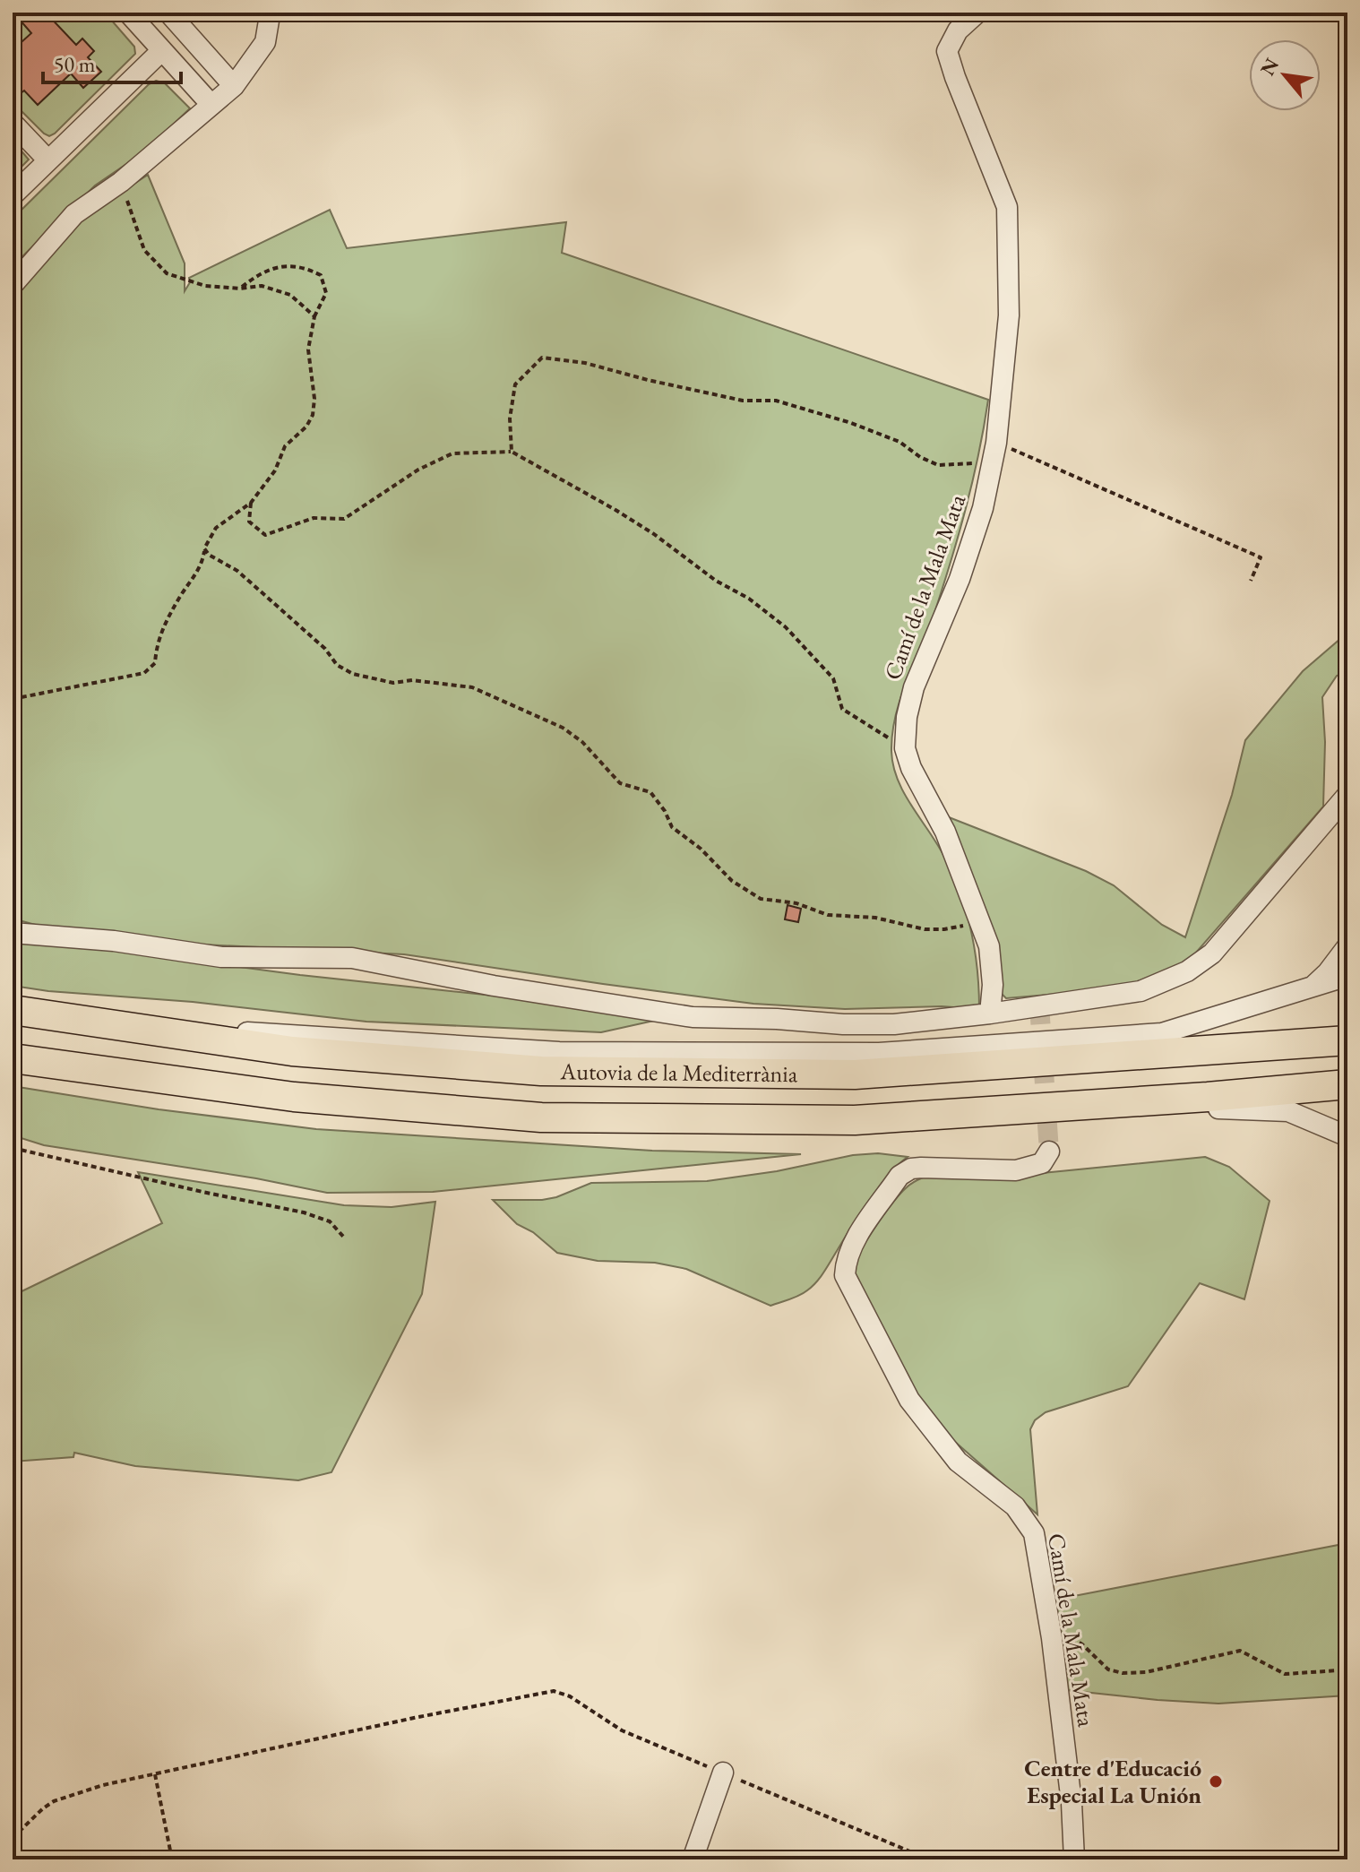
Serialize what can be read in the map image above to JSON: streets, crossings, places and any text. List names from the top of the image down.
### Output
{
  "streets": {
    "highway": ["Autovia de la Mediterrània"],
    "street": ["Camí de la Mala Mata"]
  },
  "places": ["Centre d'Educació Especial La Unión"],
  "scale_bar": "50 m",
  "north": "top left"
}
